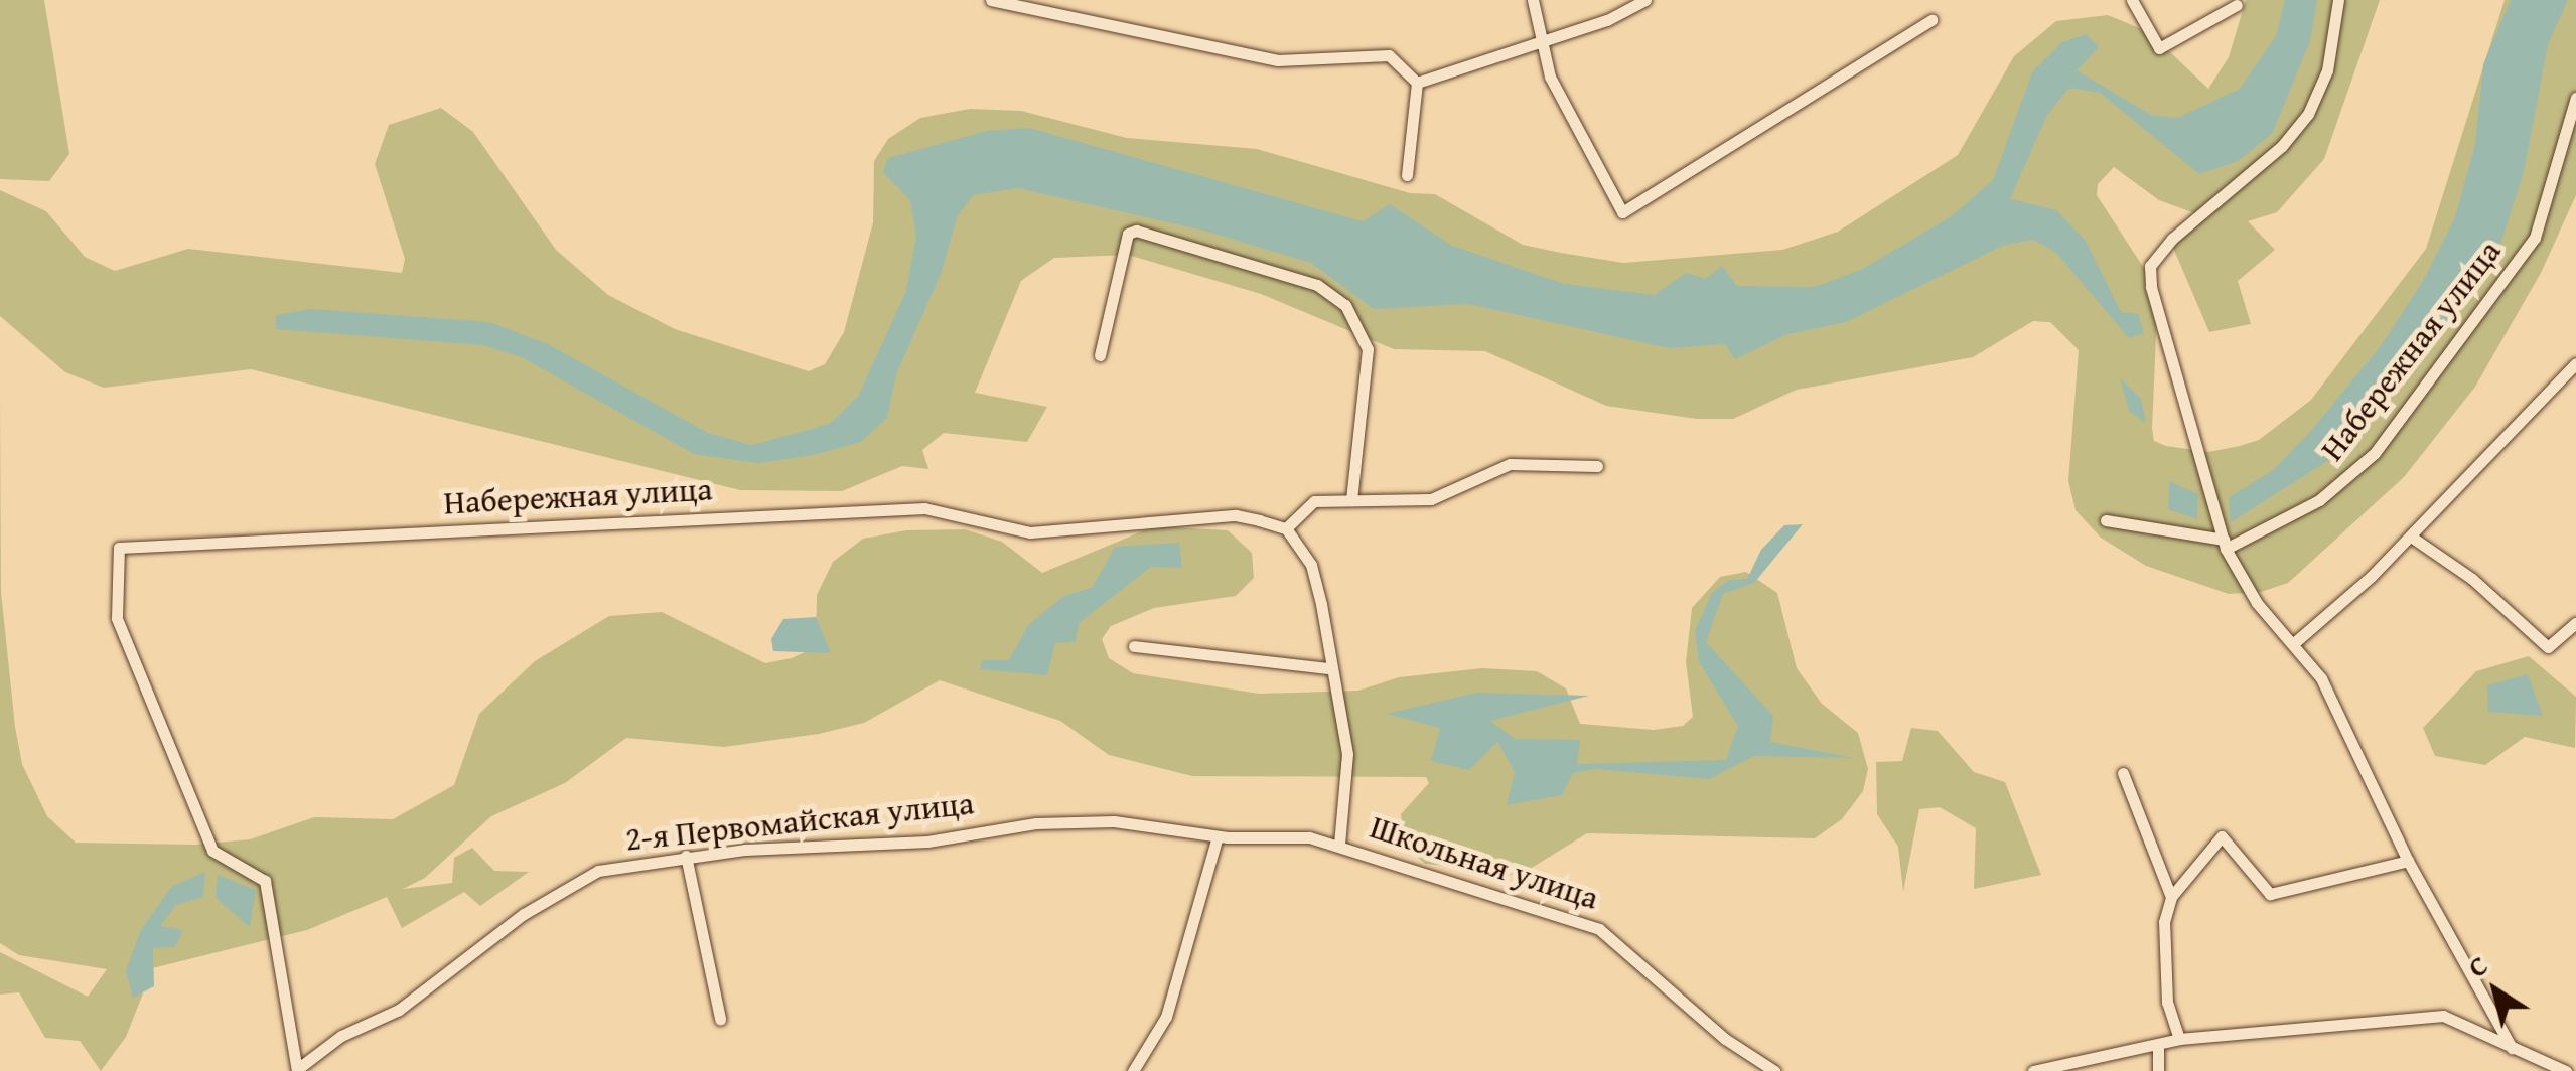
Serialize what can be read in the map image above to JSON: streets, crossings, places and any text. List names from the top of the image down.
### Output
{
  "streets": {
    "street": ["Набережная улица", "2-я Первомайская улица", "Школьная улица"]
  },
  "crossings": [
    ["Набережная улица", "2-я Первомайская улица"],
    ["2-я Первомайская улица", "Школьная улица"]
  ],
  "north": "top left"
}
